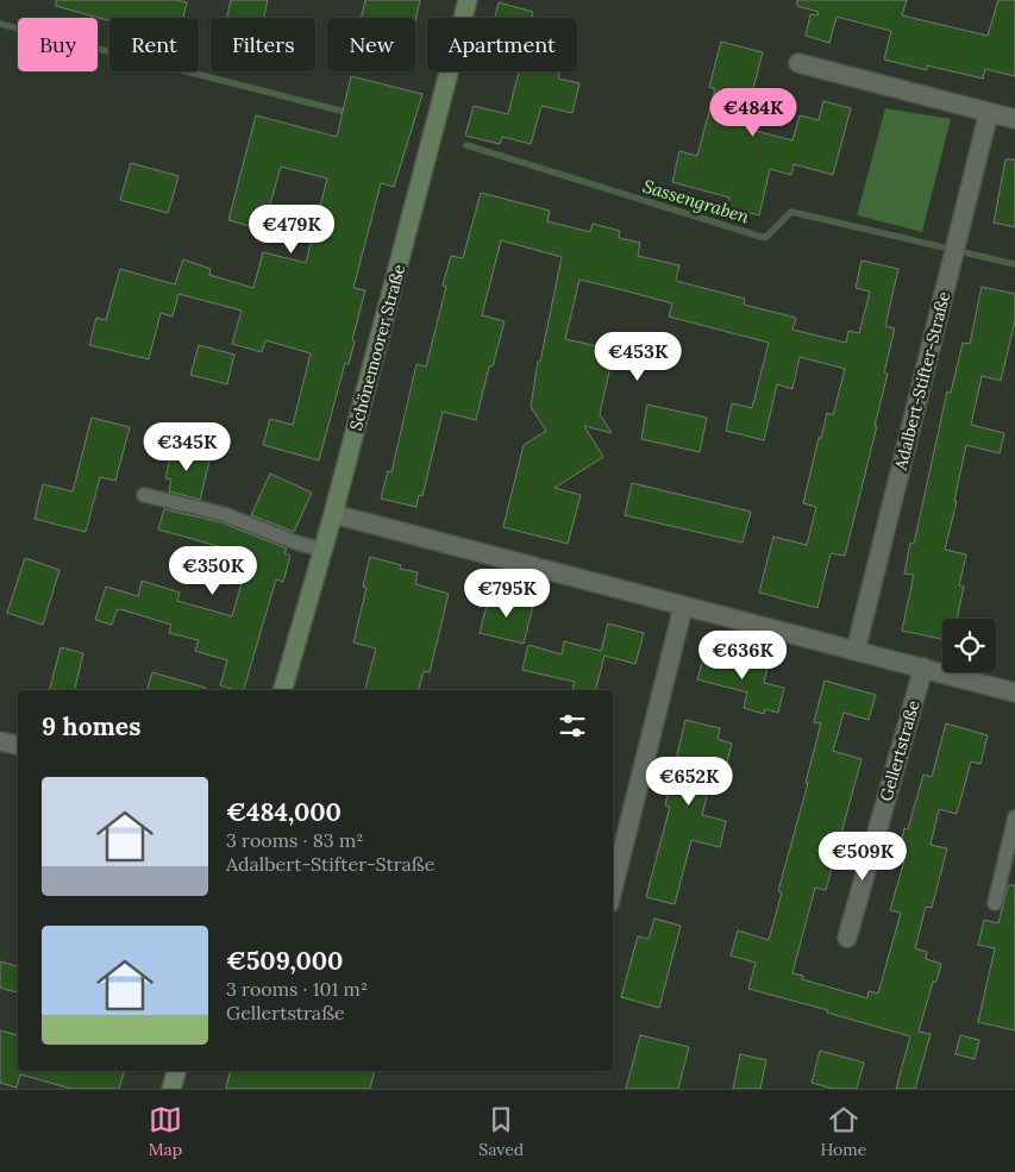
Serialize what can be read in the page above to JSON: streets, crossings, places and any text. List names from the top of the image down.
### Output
{
  "streets": {
    "street": ["Schönemoorer Straße", "Adalbert-Stifter-Straße", "Gellertstraße"]
  },
  "water": ["Sassengraben"],
  "page": {
    "chip": [
      "Buy",
      "Rent",
      "Filters",
      "New",
      "Apartment"
    ],
    "price": [
      "€484K",
      "€479K",
      "€453K",
      "€345K",
      "€350K",
      "€795K",
      "€636K",
      "€652K",
      "€509K"
    ],
    "heading": "9 homes",
    "list": [
      {
        "name": "€484,000",
        "note": "3 rooms · 83 m² · Adalbert-Stifter-Straße"
      },
      {
        "name": "€509,000",
        "note": "3 rooms · 101 m² · Gellertstraße"
      }
    ],
    "tabs": ["Map", "Saved", "Home"]
  }
}
